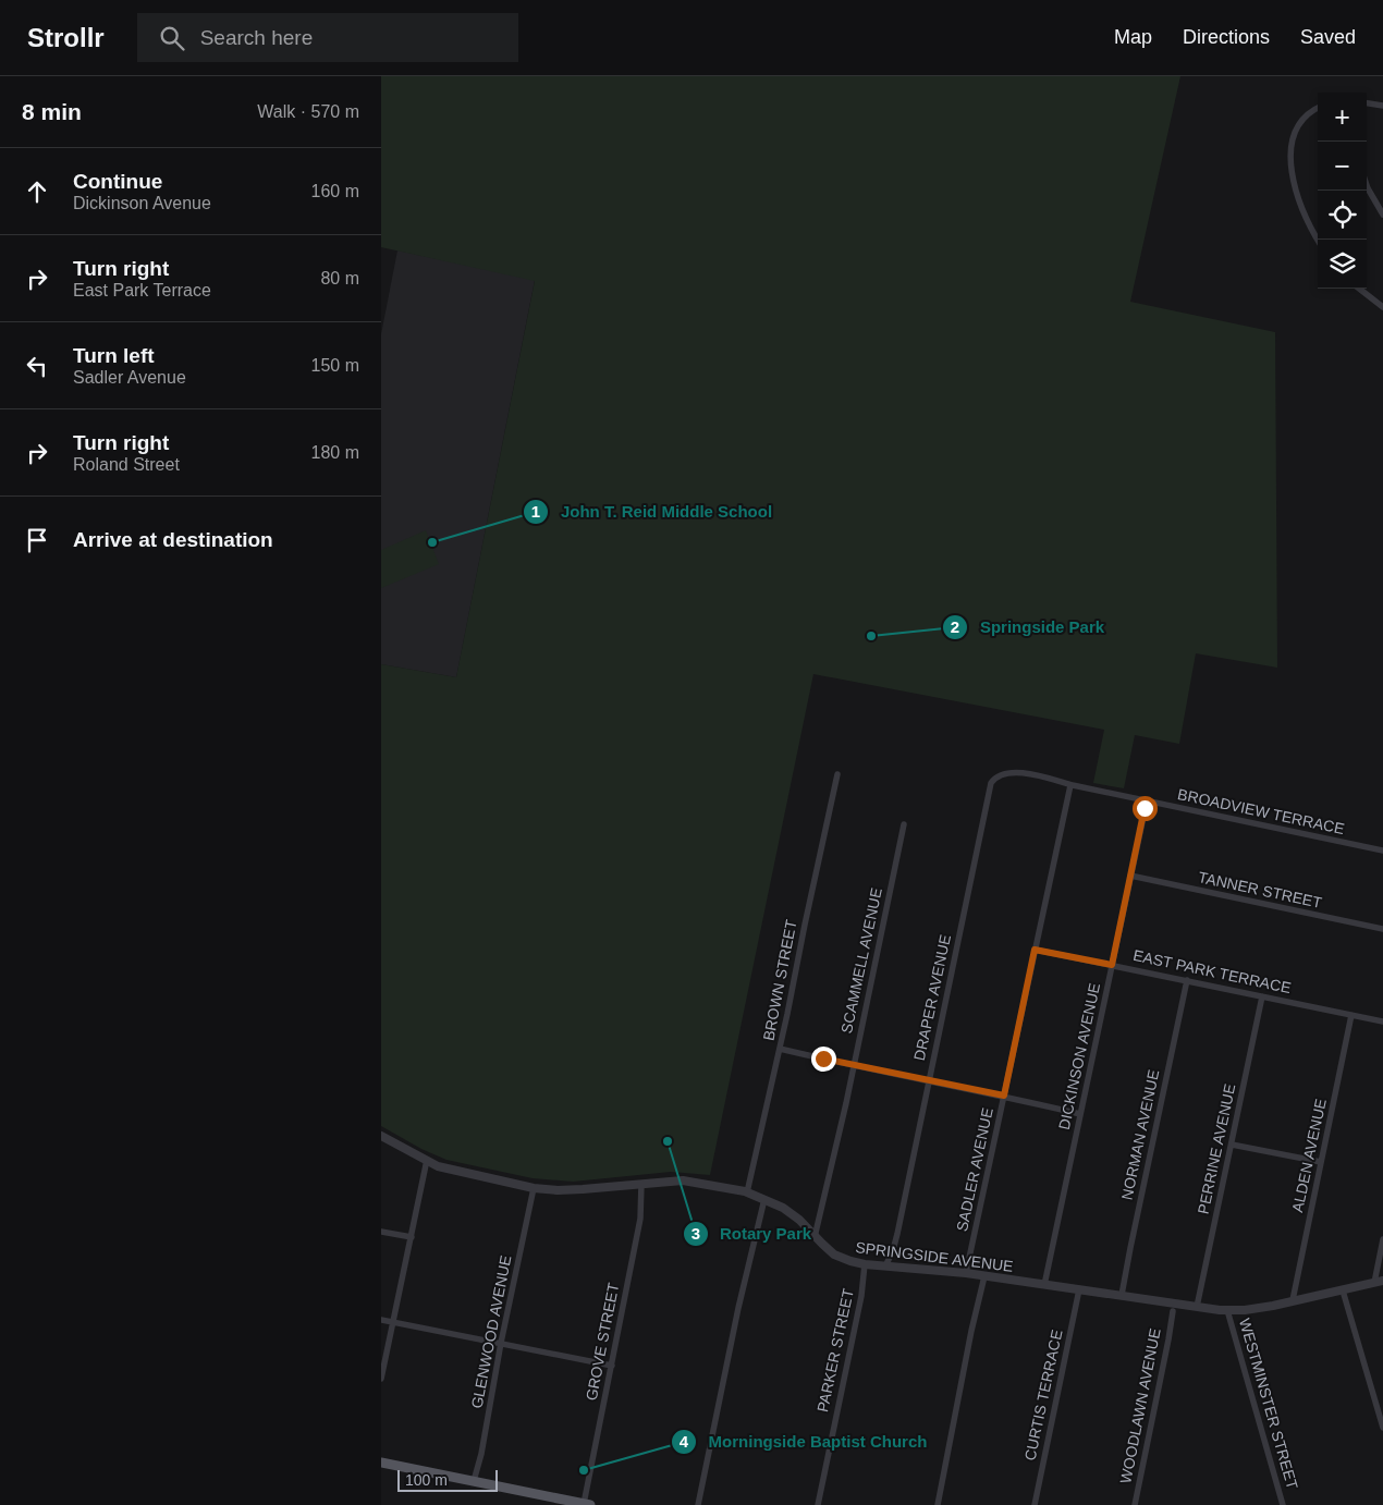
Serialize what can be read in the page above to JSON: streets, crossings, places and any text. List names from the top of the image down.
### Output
{
  "streets": {
    "street": [
      "BROADVIEW TERRACE",
      "TANNER STREET",
      "SCAMMELL AVENUE",
      "EAST PARK TERRACE",
      "BROWN STREET",
      "DRAPER AVENUE",
      "DICKINSON AVENUE",
      "NORMAN AVENUE",
      "PERRINE AVENUE",
      "ALDEN AVENUE",
      "SADLER AVENUE",
      "SPRINGSIDE AVENUE",
      "GLENWOOD AVENUE",
      "GROVE STREET",
      "PARKER STREET",
      "CURTIS TERRACE",
      "WESTMINSTER STREET",
      "WOODLAWN AVENUE"
    ]
  },
  "crossings": [
    ["BROADVIEW TERRACE", "DRAPER AVENUE"],
    ["BROADVIEW TERRACE", "DICKINSON AVENUE"],
    ["BROADVIEW TERRACE", "SADLER AVENUE"],
    ["TANNER STREET", "DICKINSON AVENUE"],
    ["SCAMMELL AVENUE", "SPRINGSIDE AVENUE"],
    ["EAST PARK TERRACE", "DICKINSON AVENUE"],
    ["EAST PARK TERRACE", "NORMAN AVENUE"],
    ["EAST PARK TERRACE", "PERRINE AVENUE"],
    ["EAST PARK TERRACE", "ALDEN AVENUE"],
    ["EAST PARK TERRACE", "SADLER AVENUE"],
    ["BROWN STREET", "SPRINGSIDE AVENUE"],
    ["DRAPER AVENUE", "SPRINGSIDE AVENUE"],
    ["DICKINSON AVENUE", "SPRINGSIDE AVENUE"],
    ["NORMAN AVENUE", "SPRINGSIDE AVENUE"],
    ["PERRINE AVENUE", "SPRINGSIDE AVENUE"],
    ["ALDEN AVENUE", "SPRINGSIDE AVENUE"],
    ["SADLER AVENUE", "SPRINGSIDE AVENUE"],
    ["SPRINGSIDE AVENUE", "GLENWOOD AVENUE"],
    ["SPRINGSIDE AVENUE", "GROVE STREET"],
    ["SPRINGSIDE AVENUE", "PARKER STREET"],
    ["SPRINGSIDE AVENUE", "CURTIS TERRACE"],
    ["SPRINGSIDE AVENUE", "WESTMINSTER STREET"]
  ],
  "places": [
    "John T. Reid Middle School",
    "Springside Park",
    "Rotary Park",
    "Morningside Baptist Church"
  ],
  "scale_bar": "100 m",
  "page": {
    "header": "Strollr",
    "search": "Search here",
    "nav": ["Map", "Directions", "Saved"],
    "heading": ["8 min", "Walk · 570 m"],
    "map_buttons": ["+", "−"],
    "list": [
      ["Continue", "Dickinson Avenue", "160 m"],
      ["Turn right", "East Park Terrace", "80 m"],
      ["Turn left", "Sadler Avenue", "150 m"],
      ["Turn right", "Roland Street", "180 m"],
      "Arrive at destination"
    ],
    "scale": "100 m"
  }
}
